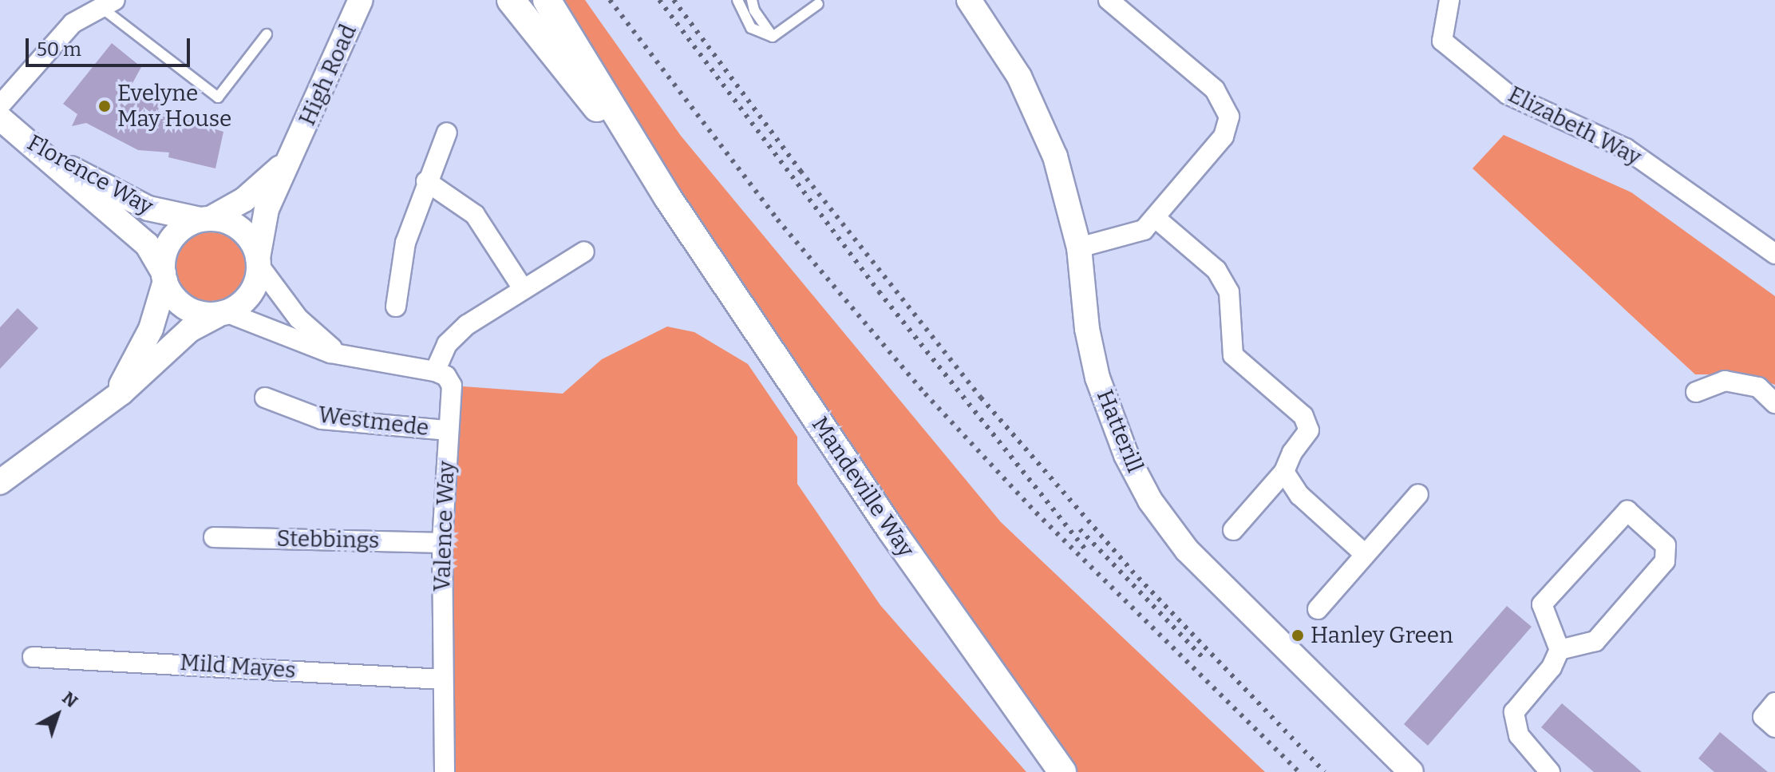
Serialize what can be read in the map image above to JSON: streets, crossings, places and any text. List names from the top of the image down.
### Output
{
  "streets": {
    "main road": ["Mandeville Way"],
    "street": [
      "High Road",
      "Elizabeth Way",
      "Florence Way",
      "Westmede",
      "Hatterill",
      "Valence Way",
      "Stebbings",
      "Mild Mayes"
    ]
  },
  "crossings": [
    ["High Road", "Florence Way"],
    ["Westmede", "Valence Way"],
    ["Valence Way", "Stebbings"],
    ["Valence Way", "Mild Mayes"]
  ],
  "places": ["Evelyne May House", "Hanley Green"],
  "scale_bar": "50 m",
  "north": "top right"
}
